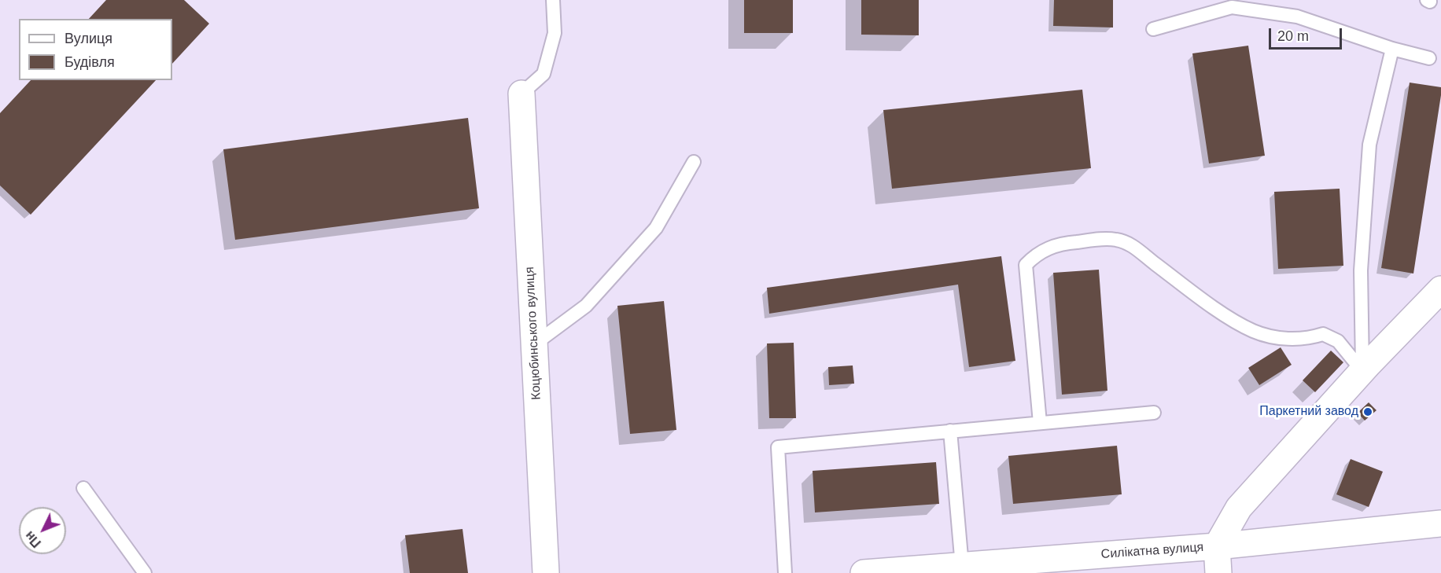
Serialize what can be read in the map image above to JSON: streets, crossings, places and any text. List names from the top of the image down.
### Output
{
  "streets": {
    "street": ["Коцюбинського вулиця", "Силікатна вулиця"]
  },
  "places": ["Паркетний завод"],
  "legend": ["Вулиця", "Будівля"],
  "scale_bar": "20 m",
  "north": "bottom left"
}
